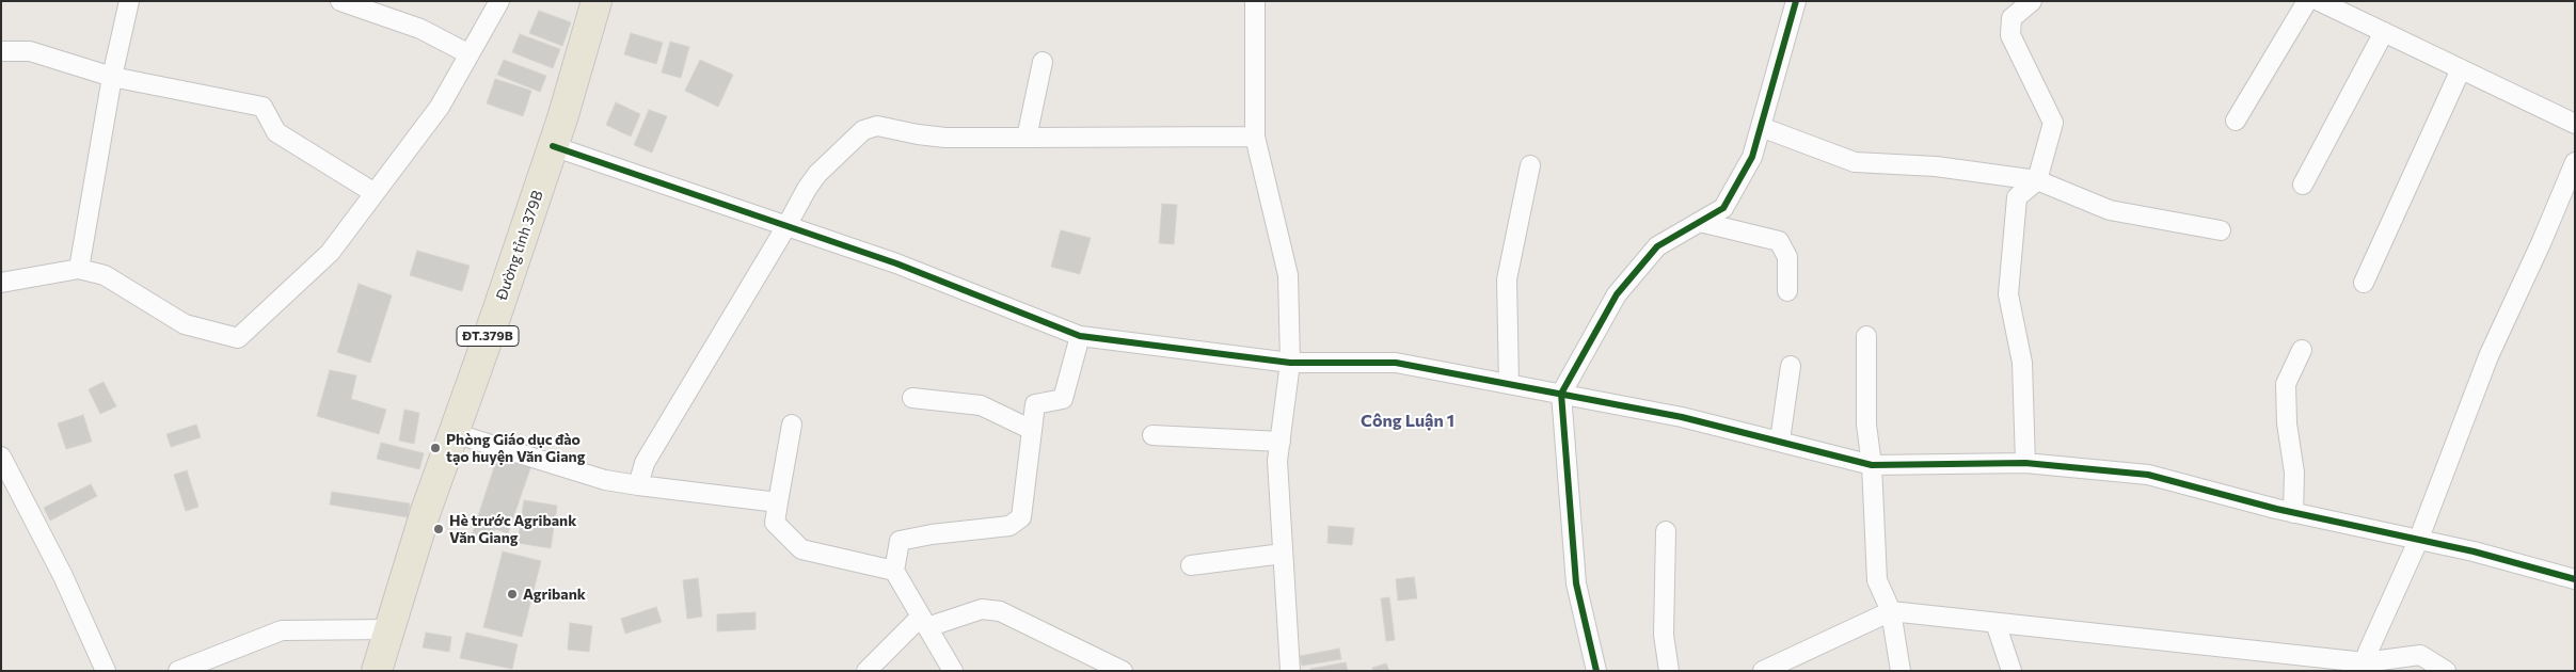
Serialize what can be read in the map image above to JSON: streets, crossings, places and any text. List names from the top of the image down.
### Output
{
  "streets": {
    "main road": ["Đường tỉnh 379B", "ĐT.379B"]
  },
  "districts": ["Công Luận 1"],
  "places": ["Phòng Giáo dục đào tạo huyện Văn Giang", "Hè trước Agribank Văn Giang", "Agribank"]
}
